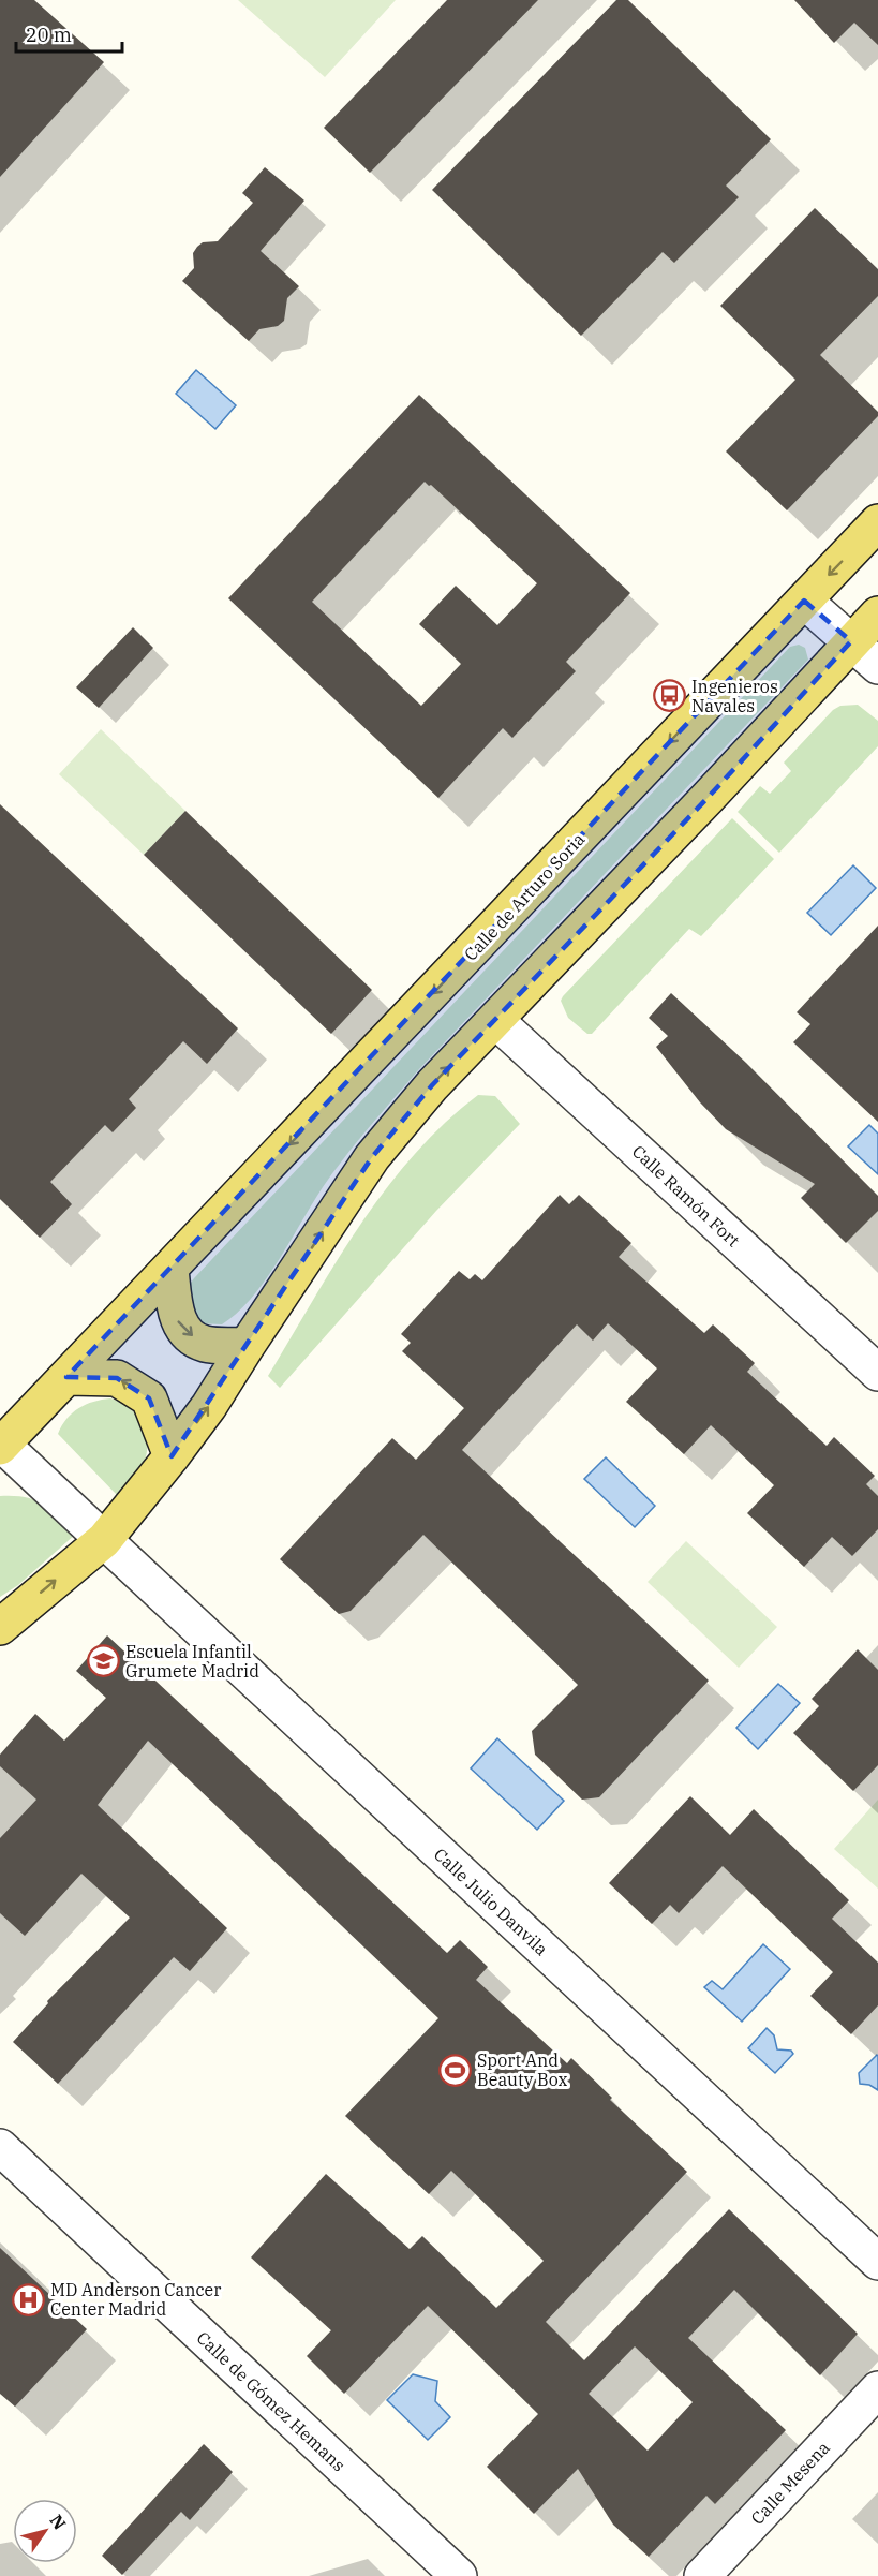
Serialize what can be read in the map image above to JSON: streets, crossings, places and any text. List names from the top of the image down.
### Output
{
  "streets": {
    "main road": ["Calle de Arturo Soria"],
    "street": [
      "Calle Ramón Fort",
      "Calle Julio Danvila",
      "Calle de Gómez Hemans",
      "Calle Mesena"
    ]
  },
  "crossings": [
    ["Calle de Arturo Soria", "Calle Julio Danvila"]
  ],
  "places": {
    "bus stop": ["Ingenieros Navales"],
    "school or university": ["Escuela Infantil Grumete Madrid"],
    "sports": ["Sport And Beauty Box"],
    "hospital": ["MD Anderson Cancer Center Madrid"]
  },
  "scale_bar": "20 m",
  "north": "top right"
}
